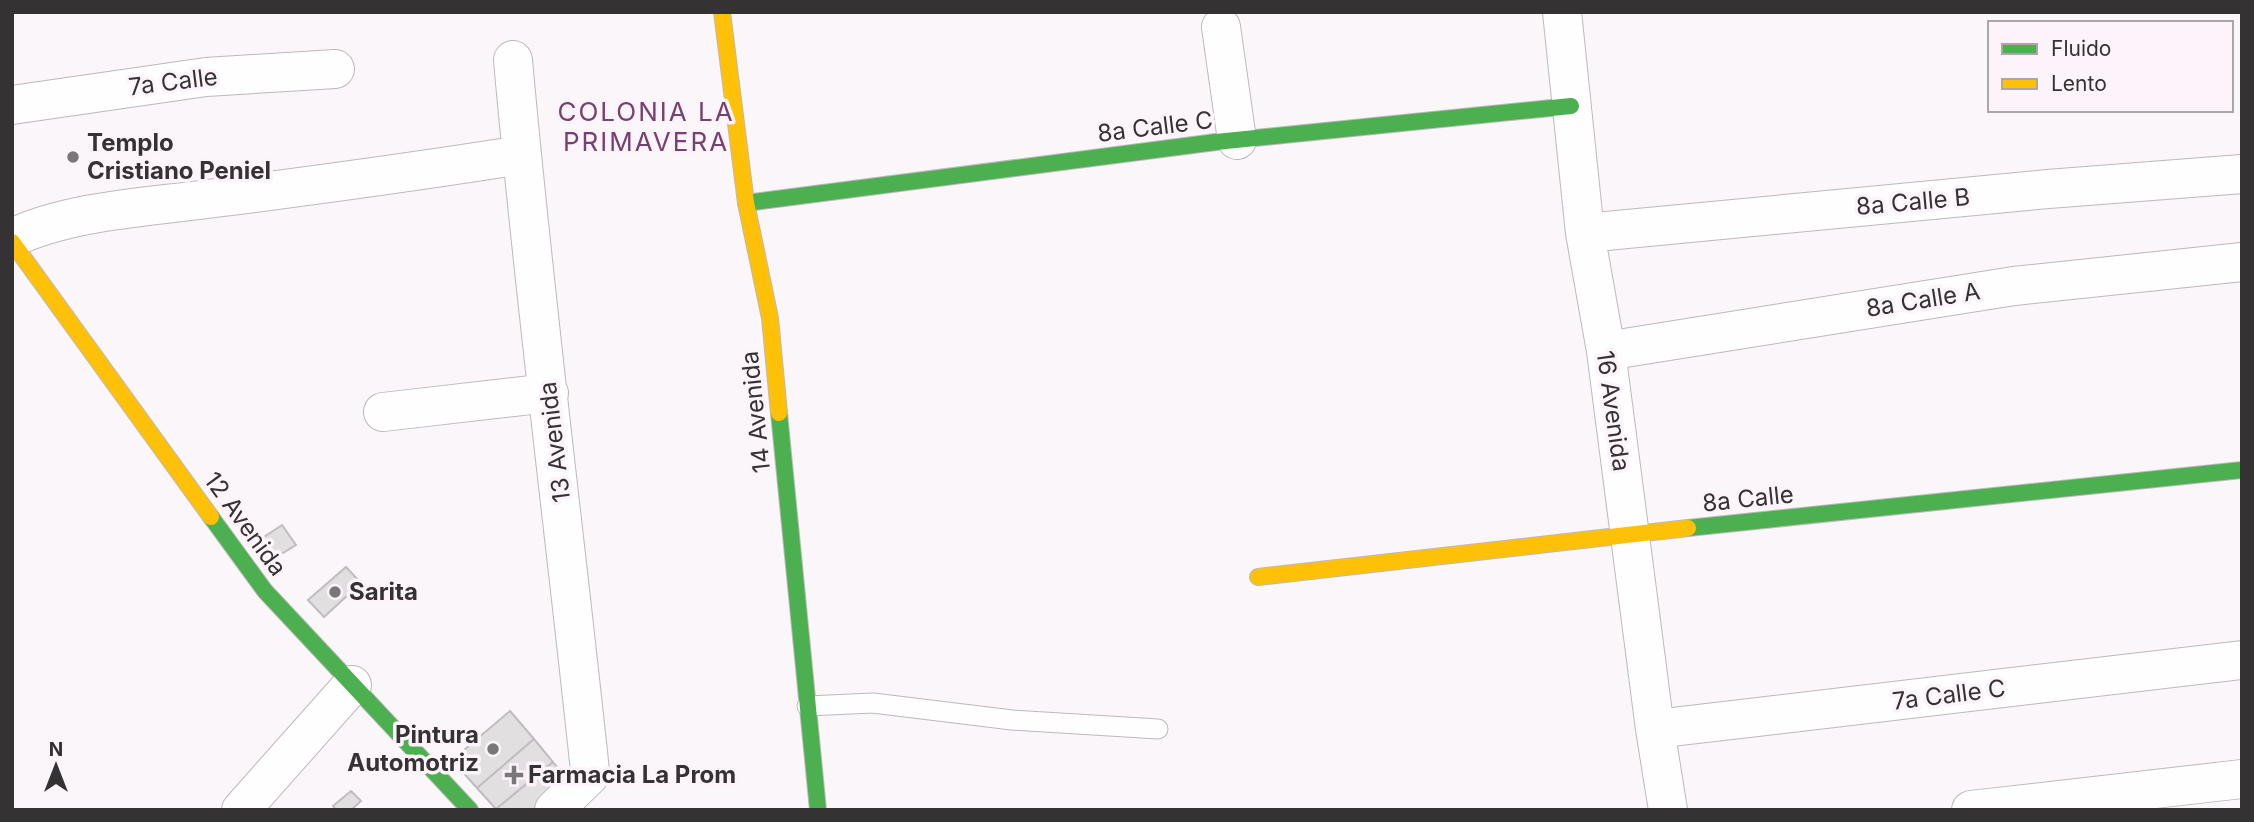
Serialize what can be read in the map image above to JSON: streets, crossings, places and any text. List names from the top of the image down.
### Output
{
  "streets": {
    "street": [
      "7a Calle",
      "8a Calle C",
      "8a Calle B",
      "8a Calle A",
      "16 Avenida",
      "14 Avenida",
      "13 Avenida",
      "8a Calle",
      "12 Avenida",
      "7a Calle C"
    ]
  },
  "crossings": [
    ["8a Calle C", "16 Avenida"],
    ["8a Calle C", "14 Avenida"],
    ["8a Calle B", "16 Avenida"],
    ["8a Calle A", "16 Avenida"],
    ["16 Avenida", "8a Calle"],
    ["16 Avenida", "7a Calle C"]
  ],
  "districts": ["COLONIA LA PRIMAVERA"],
  "places": {
    "other": ["Templo Cristiano Peniel", "Sarita", "Pintura Automotriz"],
    "health": ["Farmacia La Prom"]
  },
  "legend": ["Fluido", "Lento"],
  "north": "top"
}
